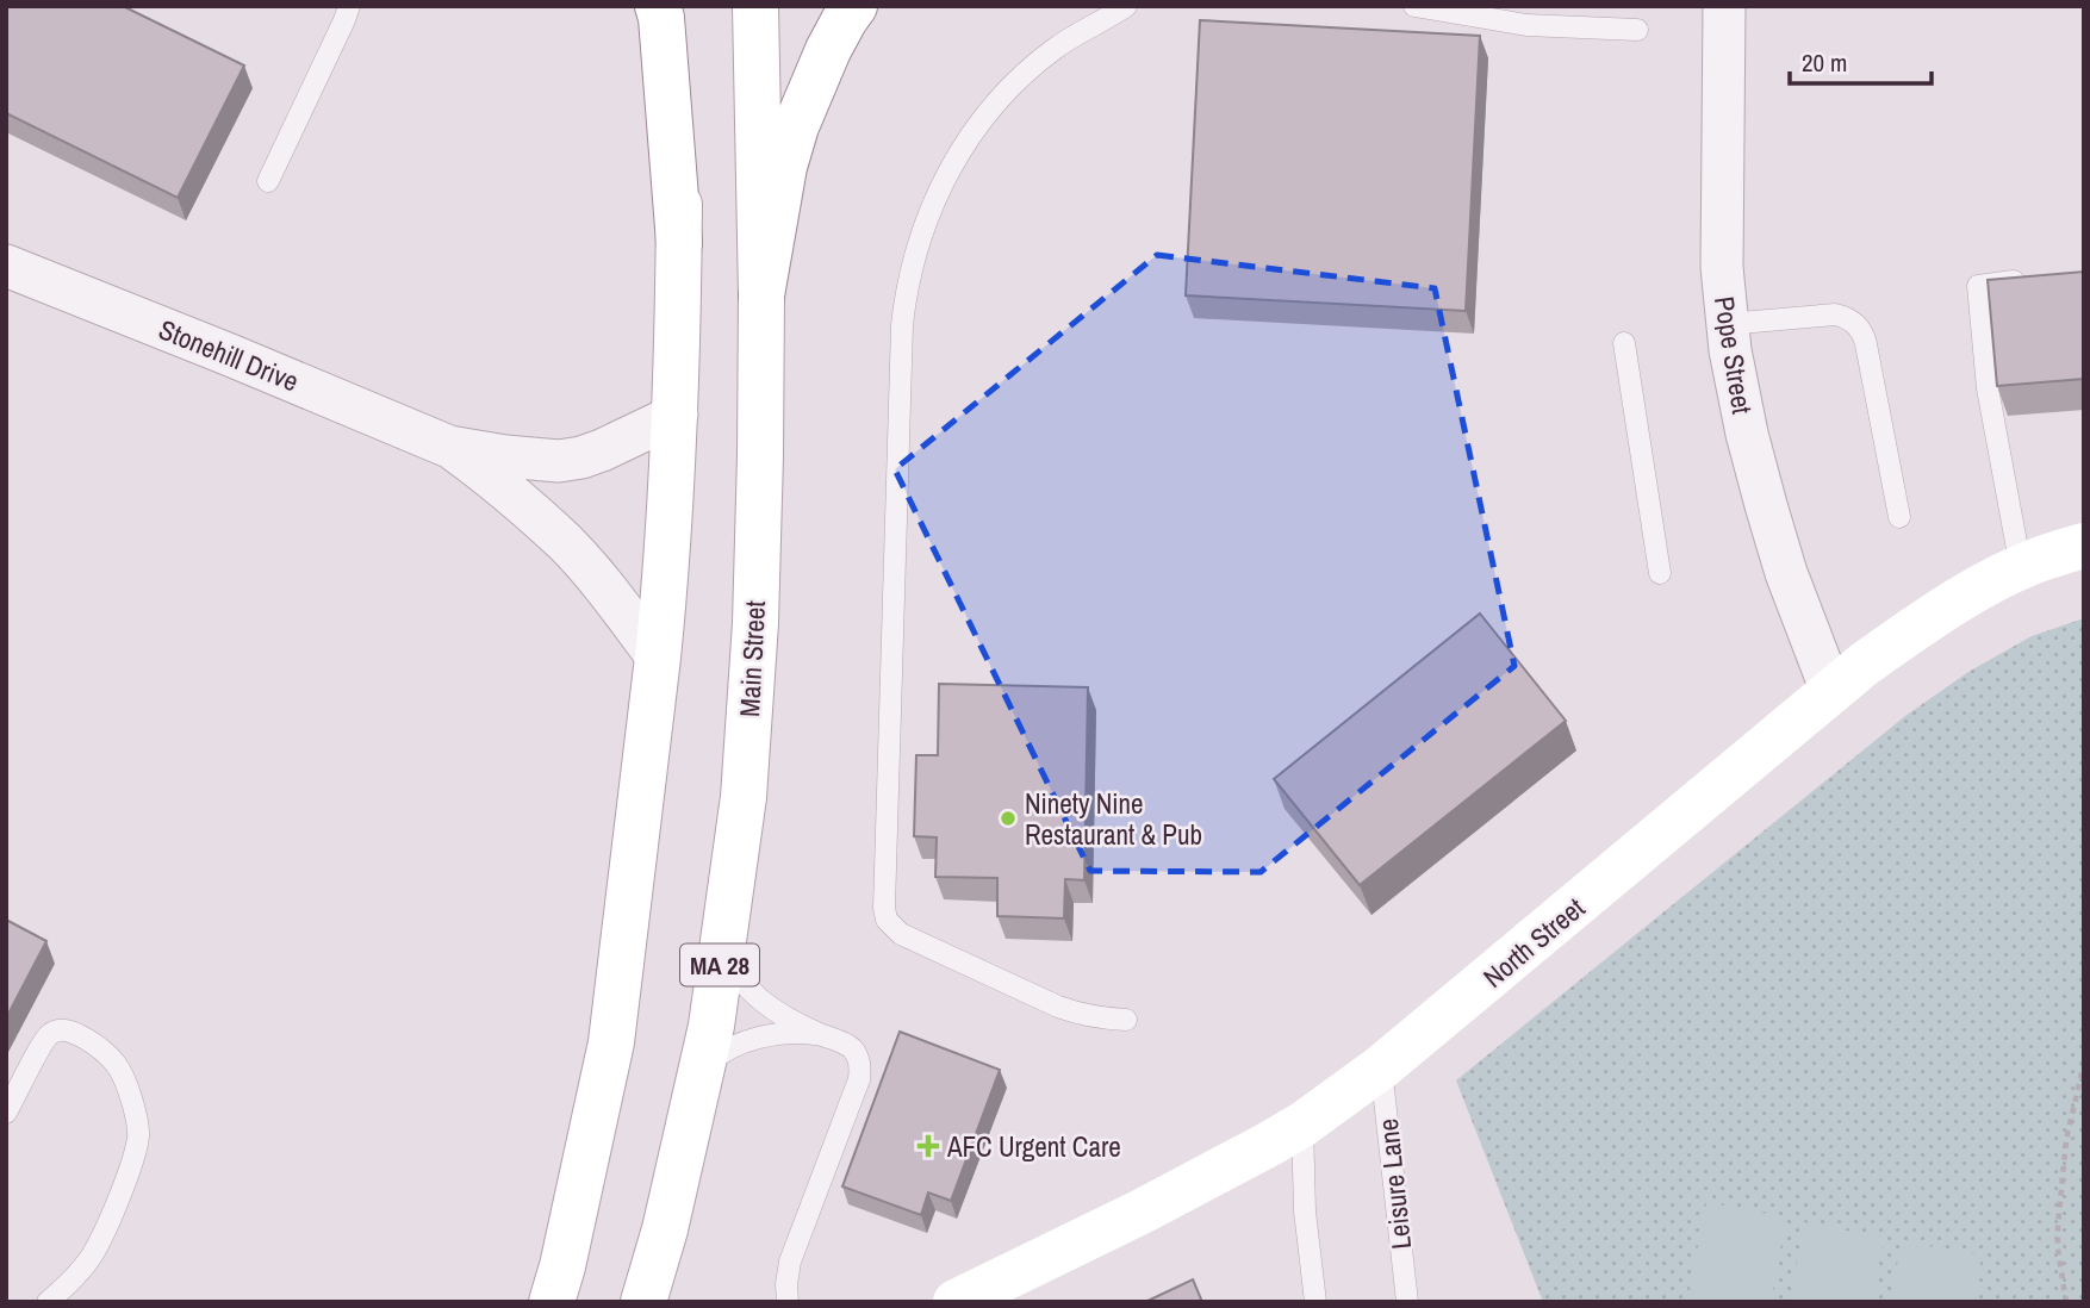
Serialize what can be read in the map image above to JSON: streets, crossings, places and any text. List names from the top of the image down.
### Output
{
  "streets": {
    "main road": ["Main Street", "North Street", "MA 28"],
    "street": ["Stonehill Drive", "Pope Street"],
    "lane": ["Leisure Lane"]
  },
  "crossings": [
    ["Pope Street", "North Street"],
    ["North Street", "Leisure Lane"]
  ],
  "places": {
    "other": ["Ninety Nine Restaurant & Pub"],
    "health": ["AFC Urgent Care"]
  },
  "scale_bar": "20 m"
}
